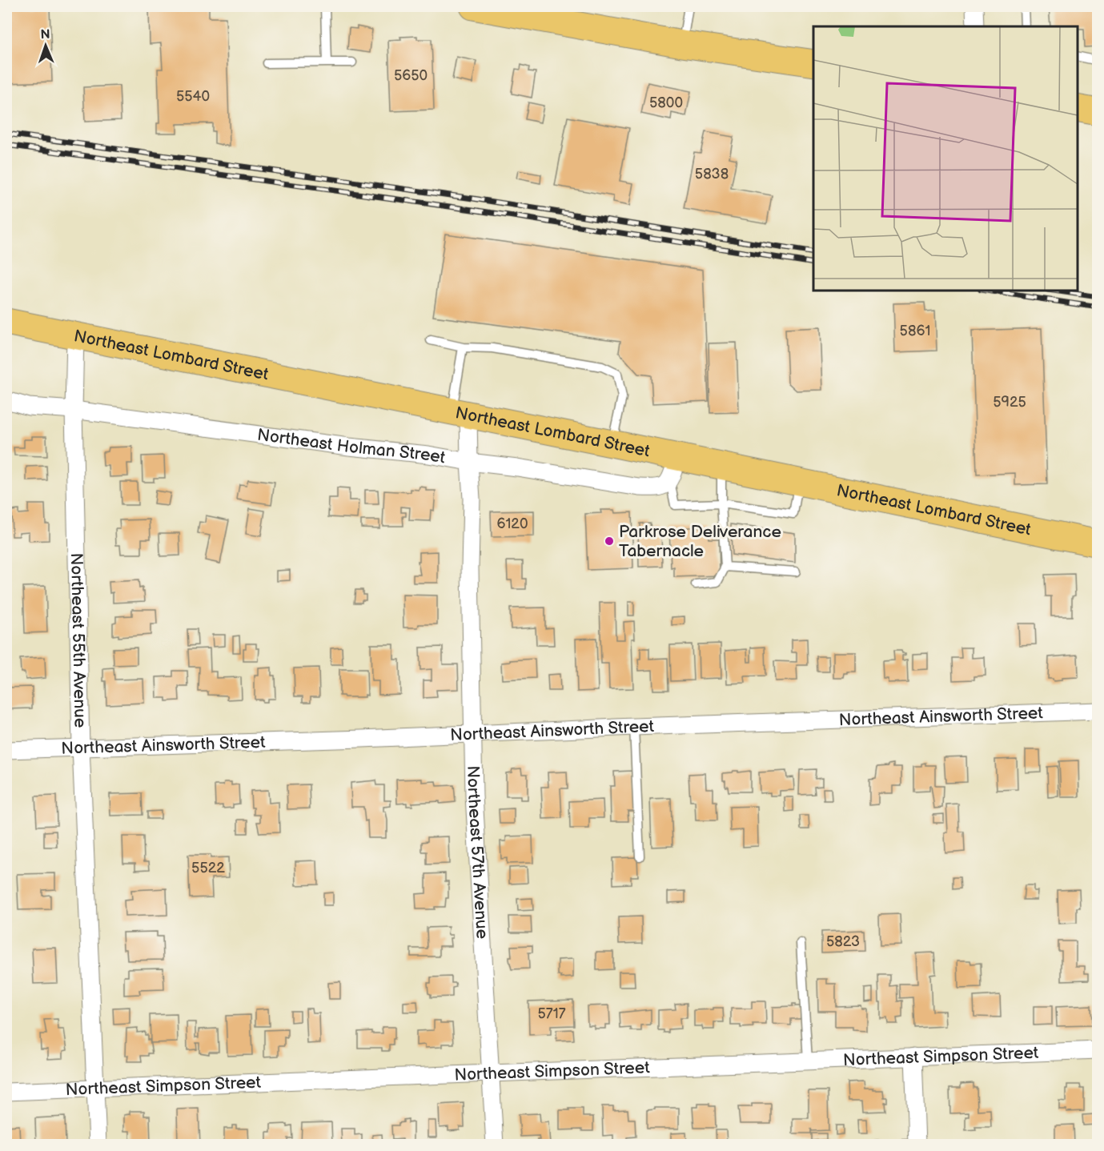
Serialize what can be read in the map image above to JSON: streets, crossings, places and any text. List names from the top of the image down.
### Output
{
  "streets": {
    "main road": ["Northeast Lombard Street"],
    "street": [
      "Northeast Holman Street",
      "Northeast 55th Avenue",
      "Northeast Ainsworth Street",
      "Northeast 57th Avenue",
      "Northeast Simpson Street"
    ]
  },
  "crossings": [
    ["Northeast Lombard Street", "Northeast Holman Street"],
    ["Northeast Lombard Street", "Northeast 55th Avenue"],
    ["Northeast Lombard Street", "Northeast 57th Avenue"],
    ["Northeast Holman Street", "Northeast 55th Avenue"],
    ["Northeast Holman Street", "Northeast 57th Avenue"],
    ["Northeast 55th Avenue", "Northeast Ainsworth Street"],
    ["Northeast 55th Avenue", "Northeast Simpson Street"],
    ["Northeast Ainsworth Street", "Northeast 57th Avenue"],
    ["Northeast 57th Avenue", "Northeast Simpson Street"]
  ],
  "places": ["Parkrose Deliverance Tabernacle"],
  "house_numbers": [
    "5650",
    "5540",
    "5800",
    "5838",
    "5861",
    "5925",
    "6120",
    "5522",
    "5823",
    "5717"
  ],
  "north": "top"
}
